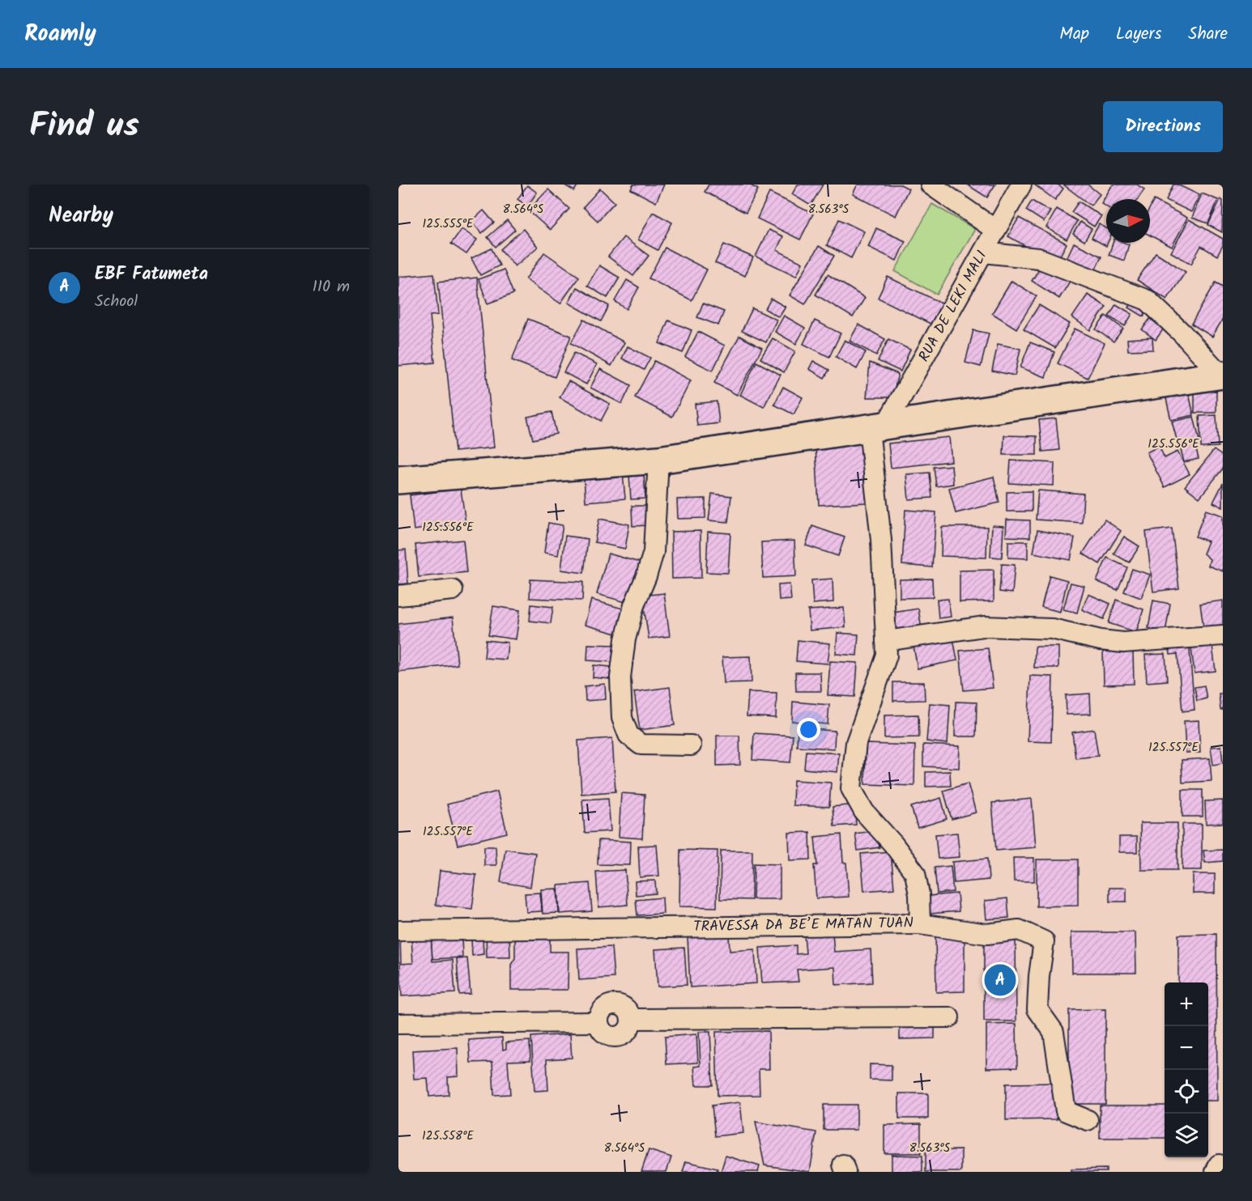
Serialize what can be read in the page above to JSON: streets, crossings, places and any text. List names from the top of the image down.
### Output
{
  "streets": {
    "street": ["RUA DE LEKI MALI", "TRAVESSA DA BE’E MATAN TUAN"]
  },
  "crossings": [
    ["RUA DE LEKI MALI", "TRAVESSA DA BE’E MATAN TUAN"]
  ],
  "north": "right",
  "page": {
    "header": "Roamly",
    "nav": ["Map", "Layers", "Share"],
    "title": "Find us",
    "buttons": "Directions",
    "heading": "Nearby",
    "list": [
      {
        "mark": "A",
        "name": "EBF Fatumeta",
        "note": "School",
        "value": "110 m"
      }
    ],
    "pins": "A",
    "map_buttons": ["+", "−"]
  },
  "coordinates": [
    "8.564°S",
    "8.563°S",
    "125.555°E",
    "125.556°E",
    "125.557°E",
    "125.558°E"
  ]
}
